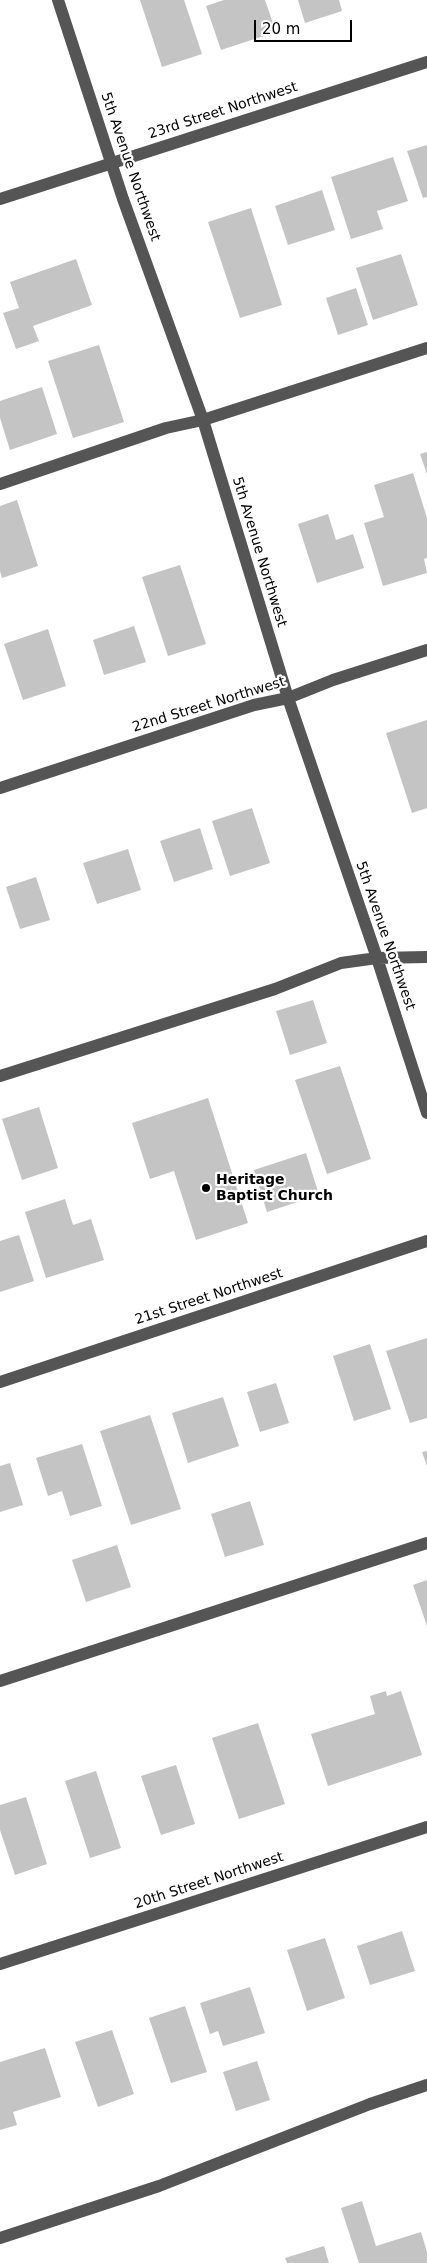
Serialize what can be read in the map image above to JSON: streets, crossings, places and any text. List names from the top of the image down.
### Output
{
  "streets": {
    "street": [
      "23rd Street Northwest",
      "5th Avenue Northwest",
      "22nd Street Northwest",
      "21st Street Northwest",
      "20th Street Northwest"
    ]
  },
  "crossings": [
    ["23rd Street Northwest", "5th Avenue Northwest"],
    ["5th Avenue Northwest", "22nd Street Northwest"]
  ],
  "places": ["Heritage Baptist Church"],
  "scale_bar": "20 m"
}
